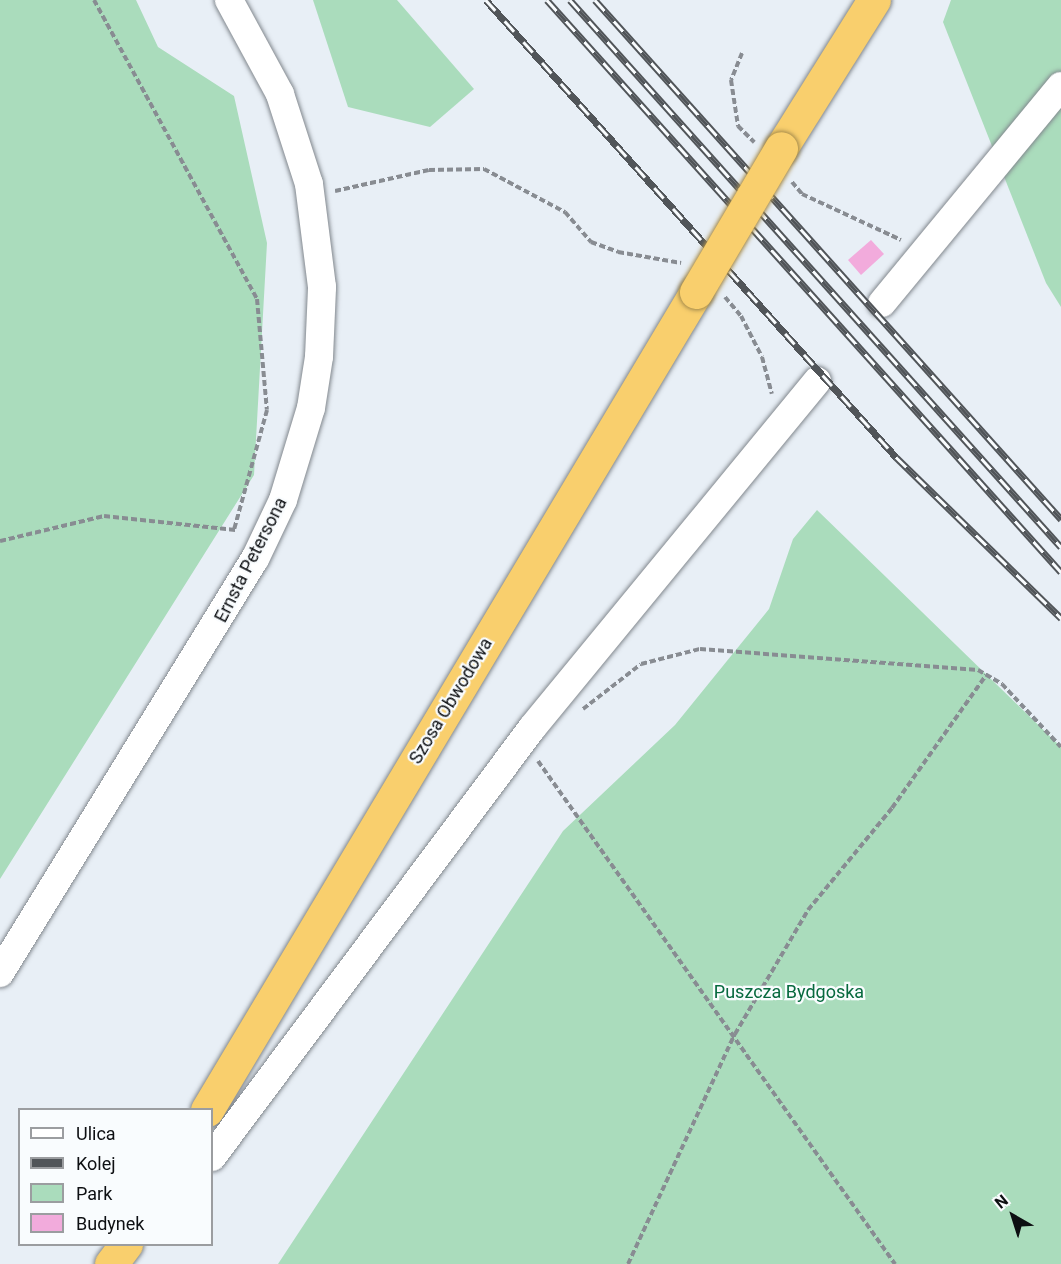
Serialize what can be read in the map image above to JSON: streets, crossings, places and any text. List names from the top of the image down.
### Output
{
  "streets": {
    "highway": ["Szosa Obwodowa"],
    "street": ["Ernsta Petersona"]
  },
  "parks": ["Puszcza Bydgoska"],
  "legend": [
    "Ulica",
    "Kolej",
    "Park",
    "Budynek"
  ],
  "north": "top left"
}
